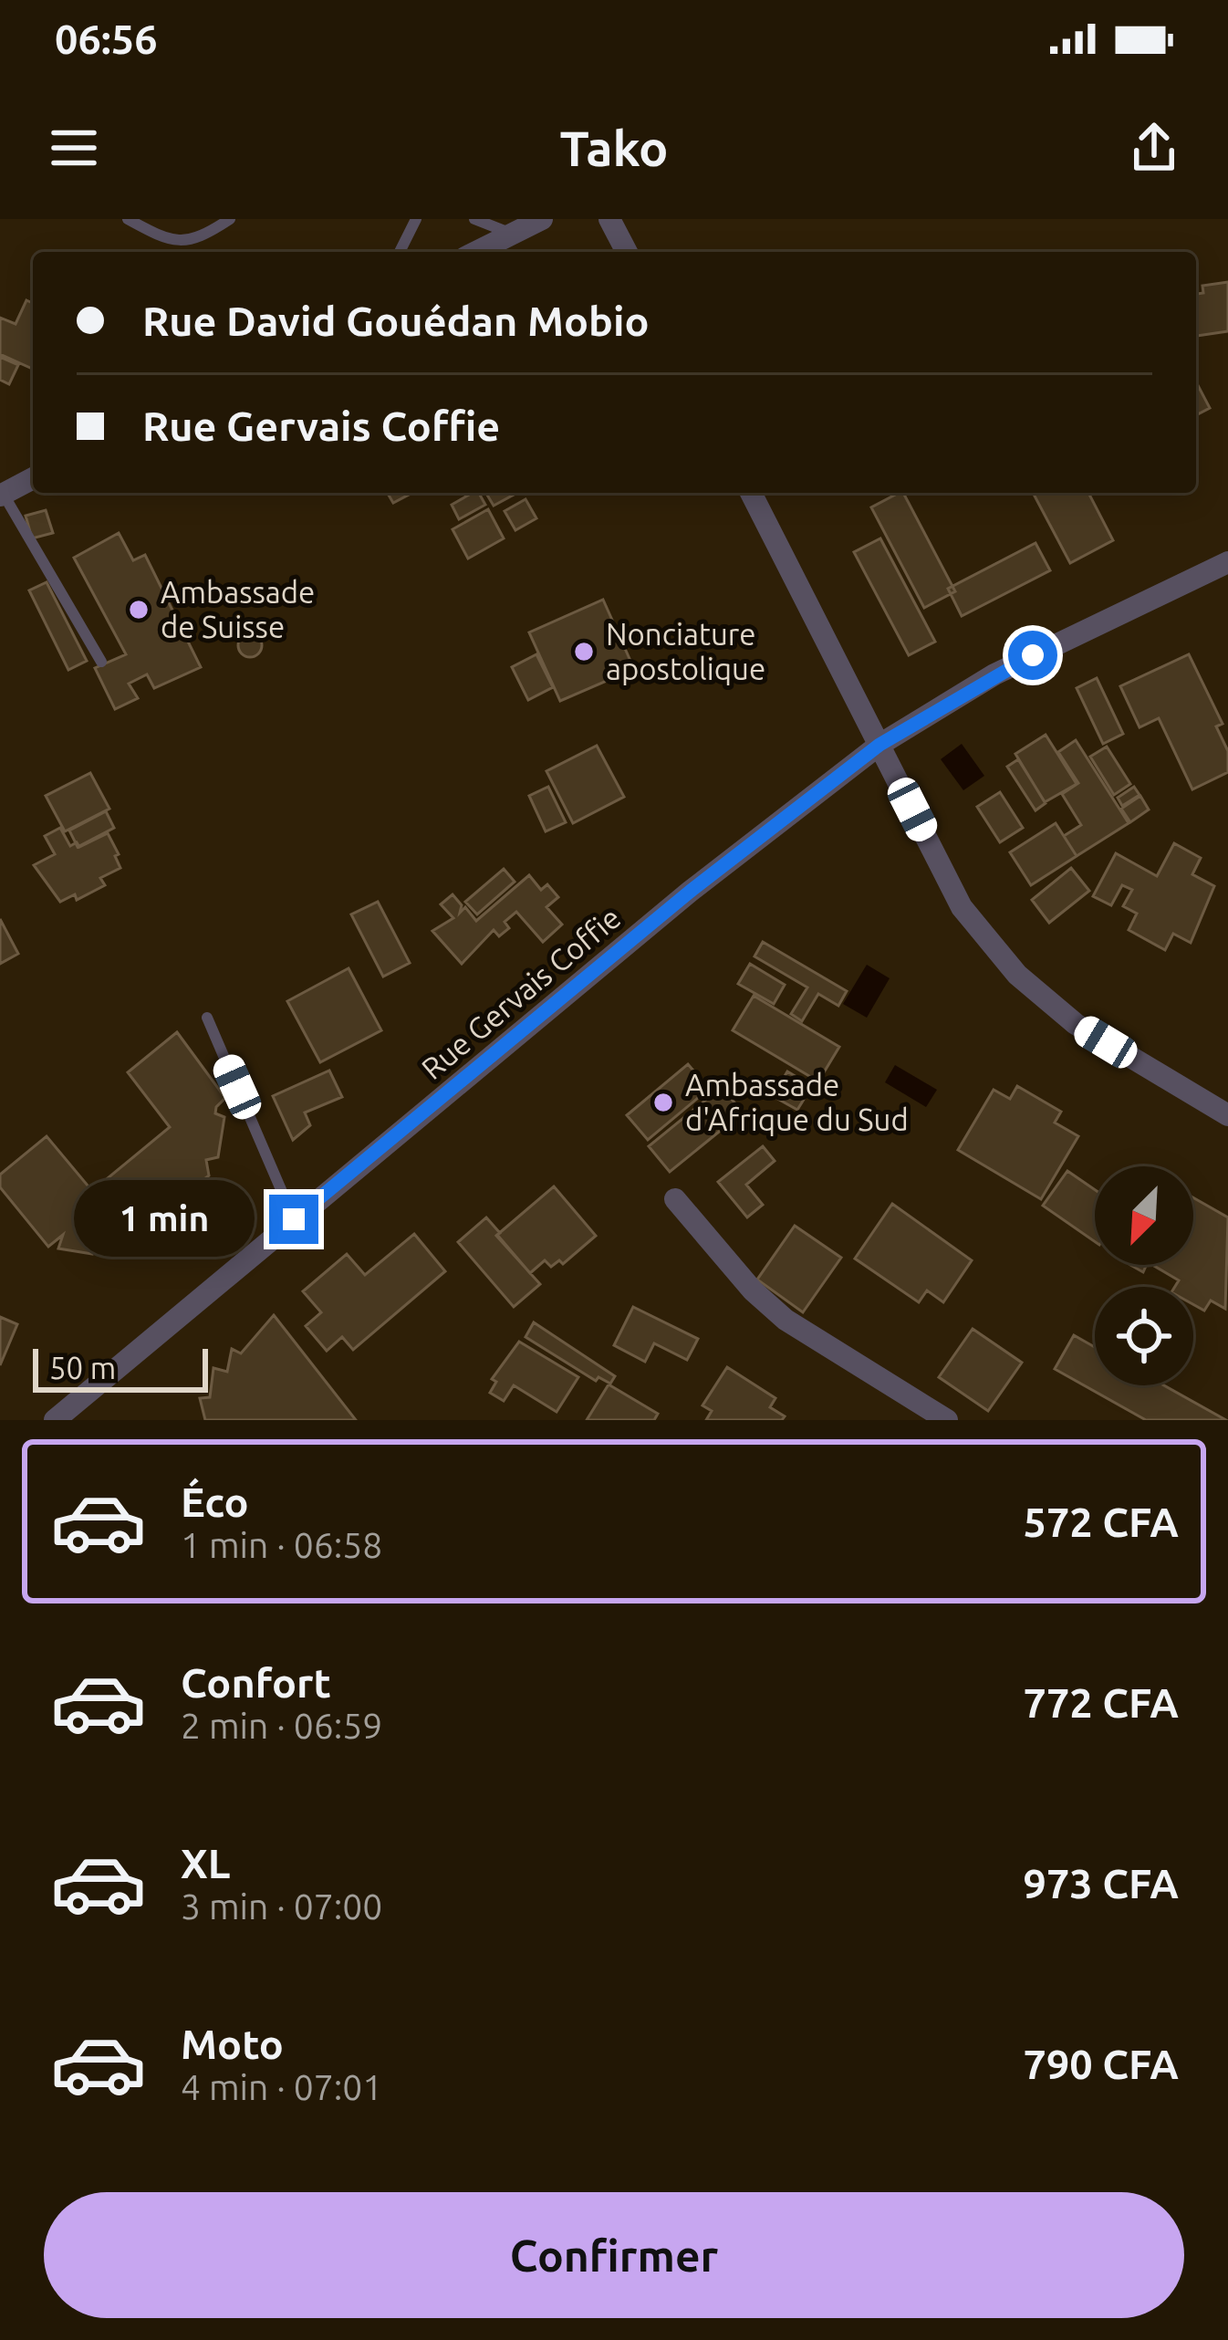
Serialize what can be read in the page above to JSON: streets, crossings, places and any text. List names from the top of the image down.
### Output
{
  "streets": {
    "street": ["Rue Gervais Coffie"]
  },
  "places": ["Ambassade de Suisse", "Nonciature apostolique", "Ambassade d'Afrique du Sud"],
  "scale_bar": "50 m",
  "north": "bottom left",
  "page": {
    "status": "06:56",
    "header": "Tako",
    "banner": ["Rue David Gouédan Mobio", "Rue Gervais Coffie"],
    "bubble": "1 min",
    "scale": "50 m",
    "list": [
      {
        "name": "Éco",
        "note": "1 min · 06:58",
        "value": "572 CFA"
      },
      {
        "name": "Confort",
        "note": "2 min · 06:59",
        "value": "772 CFA"
      },
      {
        "name": "XL",
        "note": "3 min · 07:00",
        "value": "973 CFA"
      },
      {
        "name": "Moto",
        "note": "4 min · 07:01",
        "value": "790 CFA"
      }
    ],
    "buttons": "Confirmer"
  }
}
